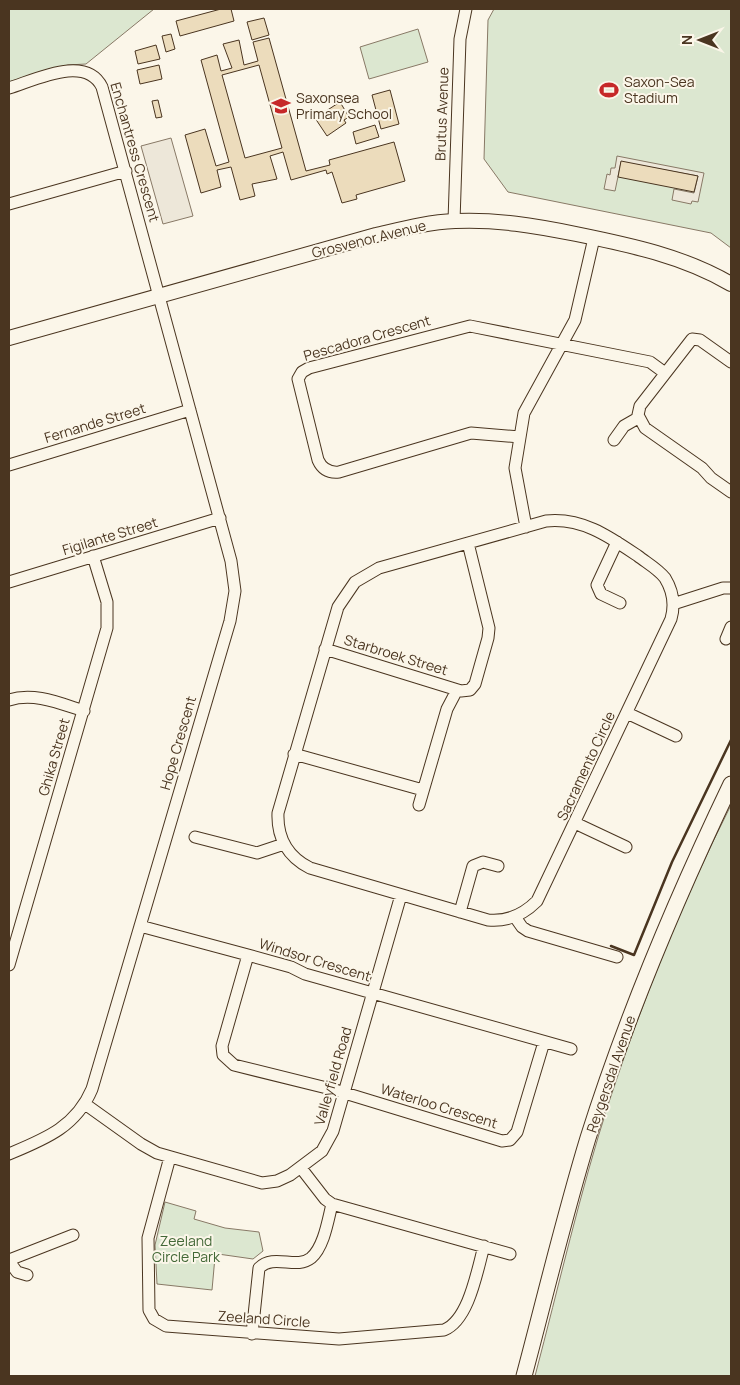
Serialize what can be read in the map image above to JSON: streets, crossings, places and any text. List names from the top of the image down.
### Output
{
  "streets": {
    "main road": ["Reygersdal Avenue"],
    "street": [
      "Brutus Avenue",
      "Enchantress Crescent",
      "Grosvenor Avenue",
      "Pescadora Crescent",
      "Fernande Street",
      "Figilante Street",
      "Starbroek Street",
      "Hope Crescent",
      "Ghika Street",
      "Sacramento Circle",
      "Windsor Crescent",
      "Valleyfield Road",
      "Waterloo Crescent",
      "Zeeland Circle"
    ]
  },
  "crossings": [
    ["Brutus Avenue", "Grosvenor Avenue"],
    ["Enchantress Crescent", "Grosvenor Avenue"],
    ["Enchantress Crescent", "Hope Crescent"],
    ["Grosvenor Avenue", "Hope Crescent"],
    ["Fernande Street", "Hope Crescent"],
    ["Figilante Street", "Hope Crescent"],
    ["Figilante Street", "Ghika Street"],
    ["Hope Crescent", "Windsor Crescent"],
    ["Hope Crescent", "Valleyfield Road"],
    ["Windsor Crescent", "Valleyfield Road"],
    ["Windsor Crescent", "Waterloo Crescent"],
    ["Valleyfield Road", "Waterloo Crescent"],
    ["Valleyfield Road", "Zeeland Circle"]
  ],
  "parks": ["Zeeland Circle Park"],
  "places": {
    "sports": ["Saxon-Sea Stadium"],
    "school or university": ["Saxonsea Primary School"]
  },
  "north": "left"
}
